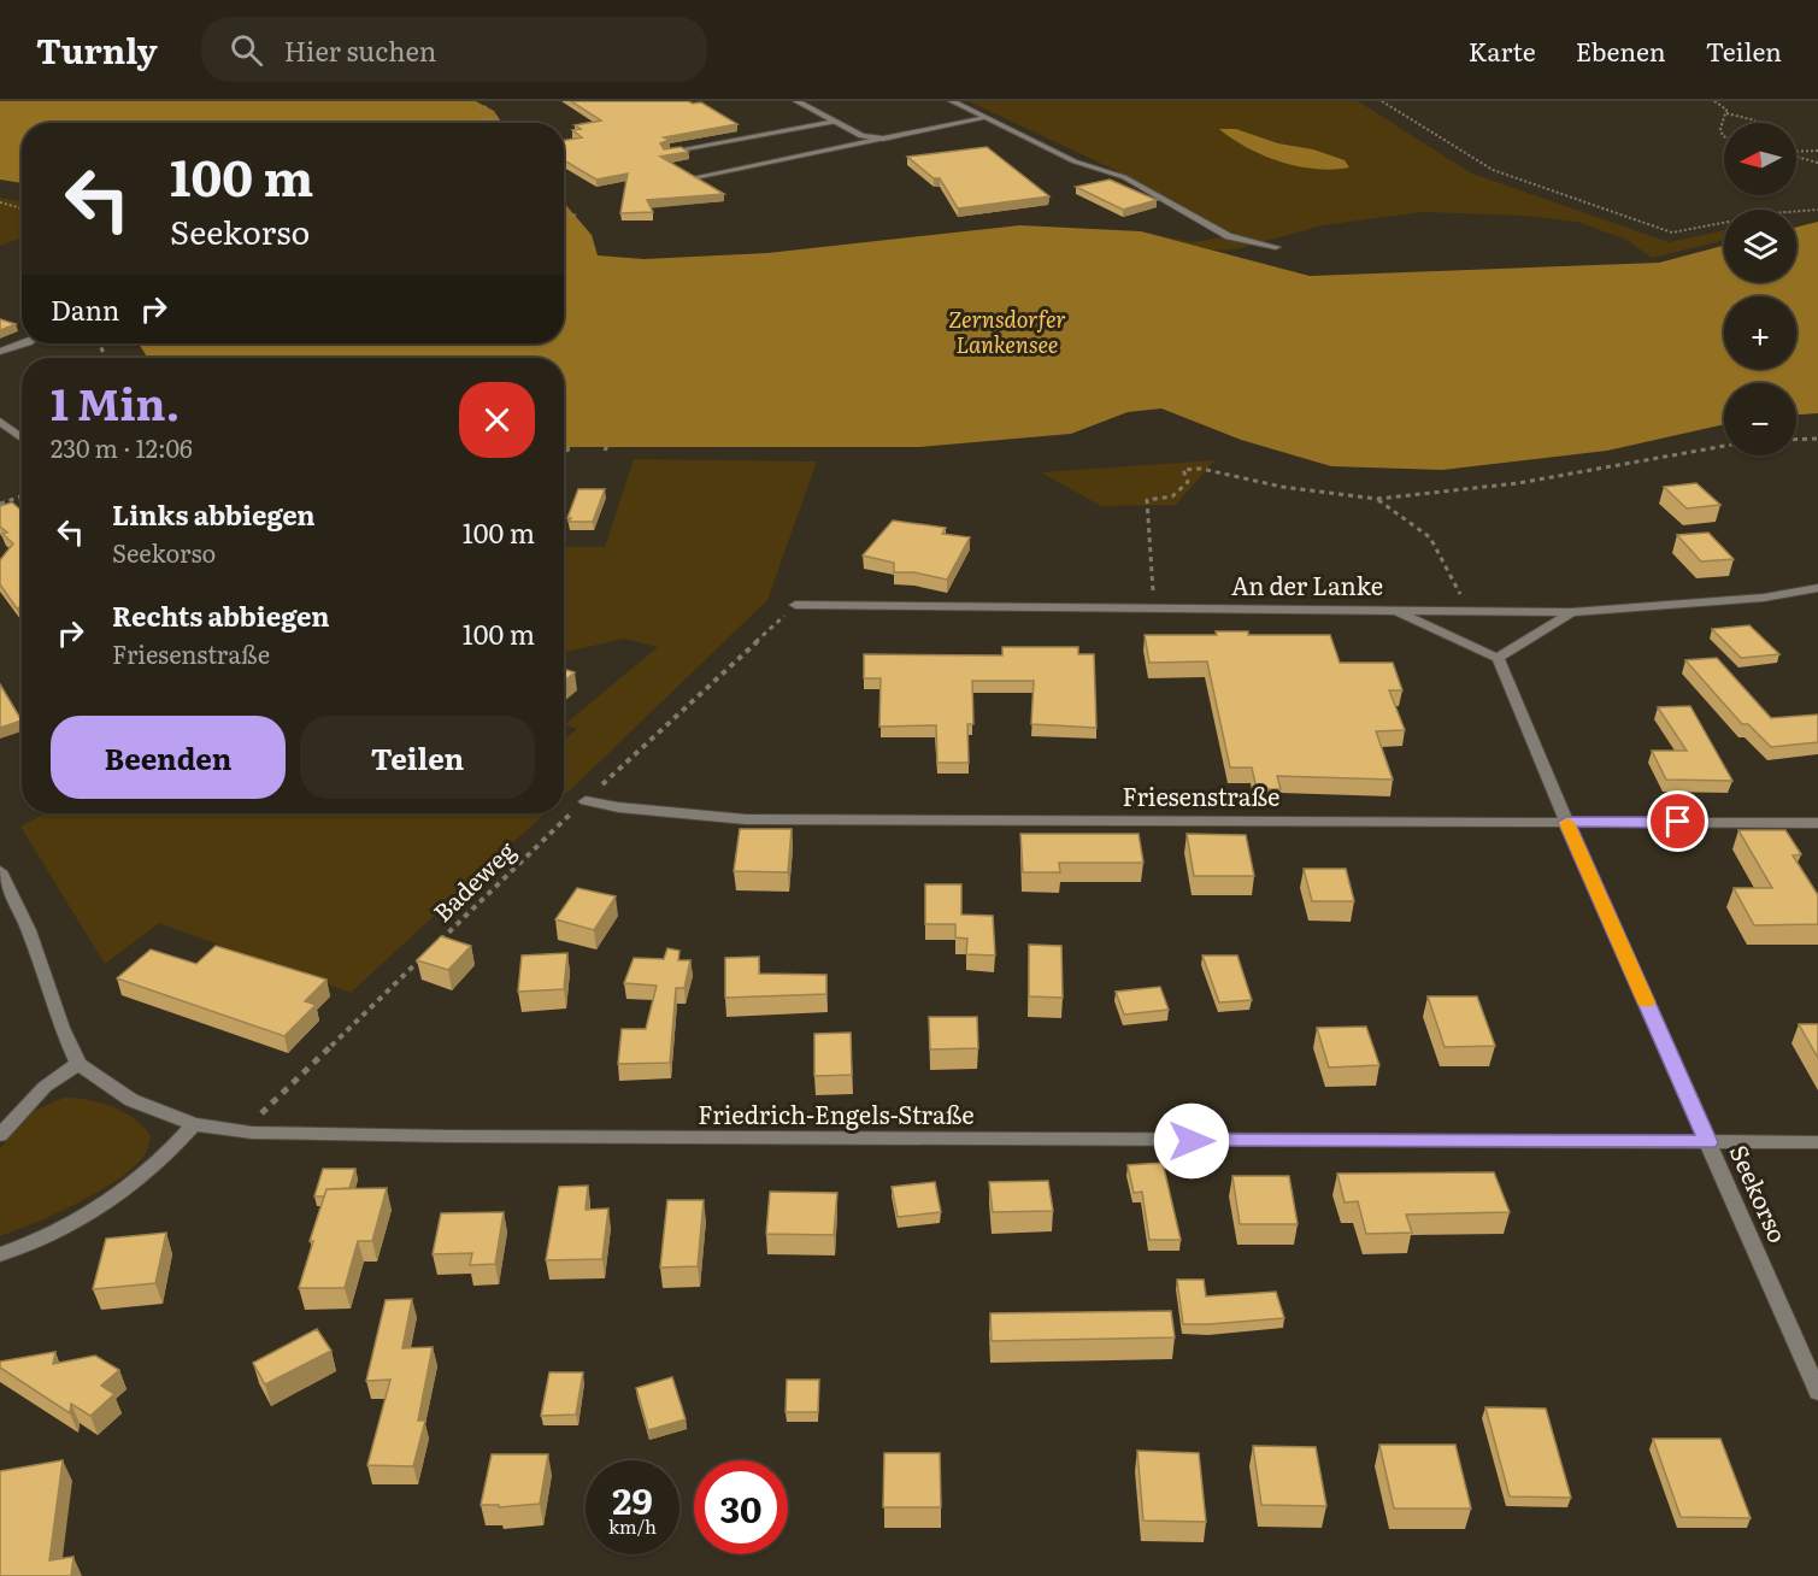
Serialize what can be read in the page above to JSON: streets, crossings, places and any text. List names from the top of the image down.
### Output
{
  "streets": {
    "street": [
      "An der Lanke",
      "Friesenstraße",
      "Friedrich-Engels-Straße",
      "Seekorso"
    ],
    "path": ["Badeweg"]
  },
  "crossings": [
    ["An der Lanke", "Badeweg"],
    ["Friesenstraße", "Badeweg"],
    ["Friesenstraße", "Seekorso"],
    ["Friedrich-Engels-Straße", "Seekorso"]
  ],
  "water": ["Zernsdorfer Lankensee"],
  "north": "left",
  "page": {
    "header": "Turnly",
    "search": "Hier suchen",
    "nav": ["Karte", "Ebenen", "Teilen"],
    "map_buttons": ["+", "−"],
    "turn": ["100 m", "Seekorso"],
    "then": "Dann",
    "heading": ["1 Min.", "230 m · 12:06"],
    "list": [
      {
        "name": "Links abbiegen",
        "note": "Seekorso",
        "value": "100 m"
      },
      {
        "name": "Rechts abbiegen",
        "note": "Friesenstraße",
        "value": "100 m"
      }
    ],
    "buttons": ["Beenden", "Teilen"],
    "speed": "29 km/h",
    "limit": "30"
  }
}
